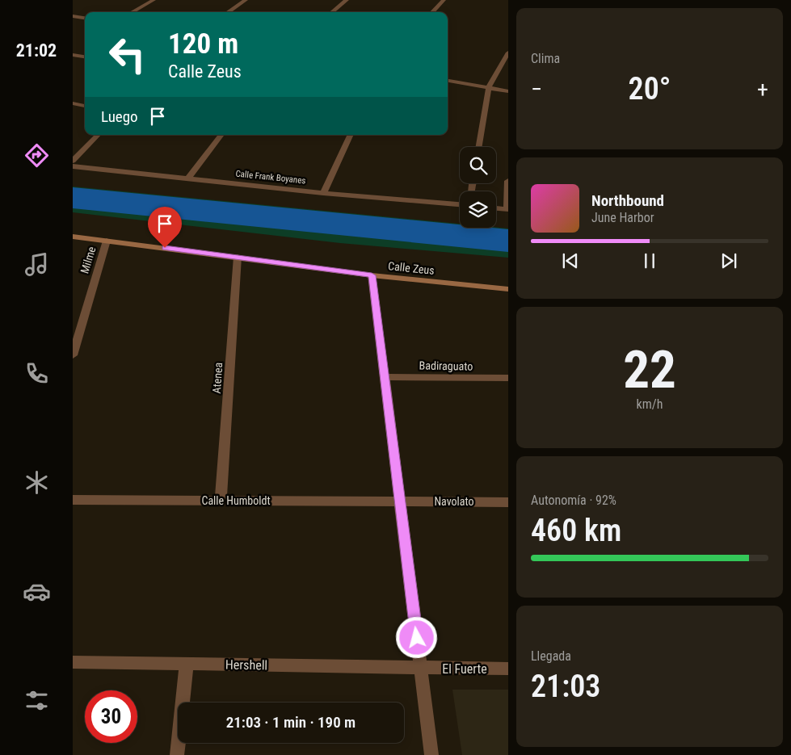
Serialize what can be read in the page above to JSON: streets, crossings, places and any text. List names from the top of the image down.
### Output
{
  "streets": {
    "street": [
      "Calle Frank Boyanes",
      "Milme",
      "Calle Zeus",
      "Badiraguato",
      "Atenea",
      "Calle Humboldt",
      "Navolato",
      "Hershell",
      "El Fuerte"
    ]
  },
  "crossings": [
    ["Milme", "Calle Zeus"],
    ["Calle Zeus", "Atenea"],
    ["Atenea", "Calle Humboldt"],
    ["Calle Humboldt", "Navolato"],
    ["Hershell", "El Fuerte"]
  ],
  "page": {
    "tabs": "21:02",
    "tile": [
      "Clima",
      ["22", "km/h"],
      ["Autonomía · 92%", "460 km"],
      ["Llegada", "21:03"]
    ],
    "turn": ["120 m", "Calle Zeus"],
    "heat": ["−", "20°", "+"],
    "then": "Luego",
    "song": ["Northbound", "June Harbor"],
    "limit": "30",
    "trip": "21:03 · 1 min · 190 m"
  }
}
